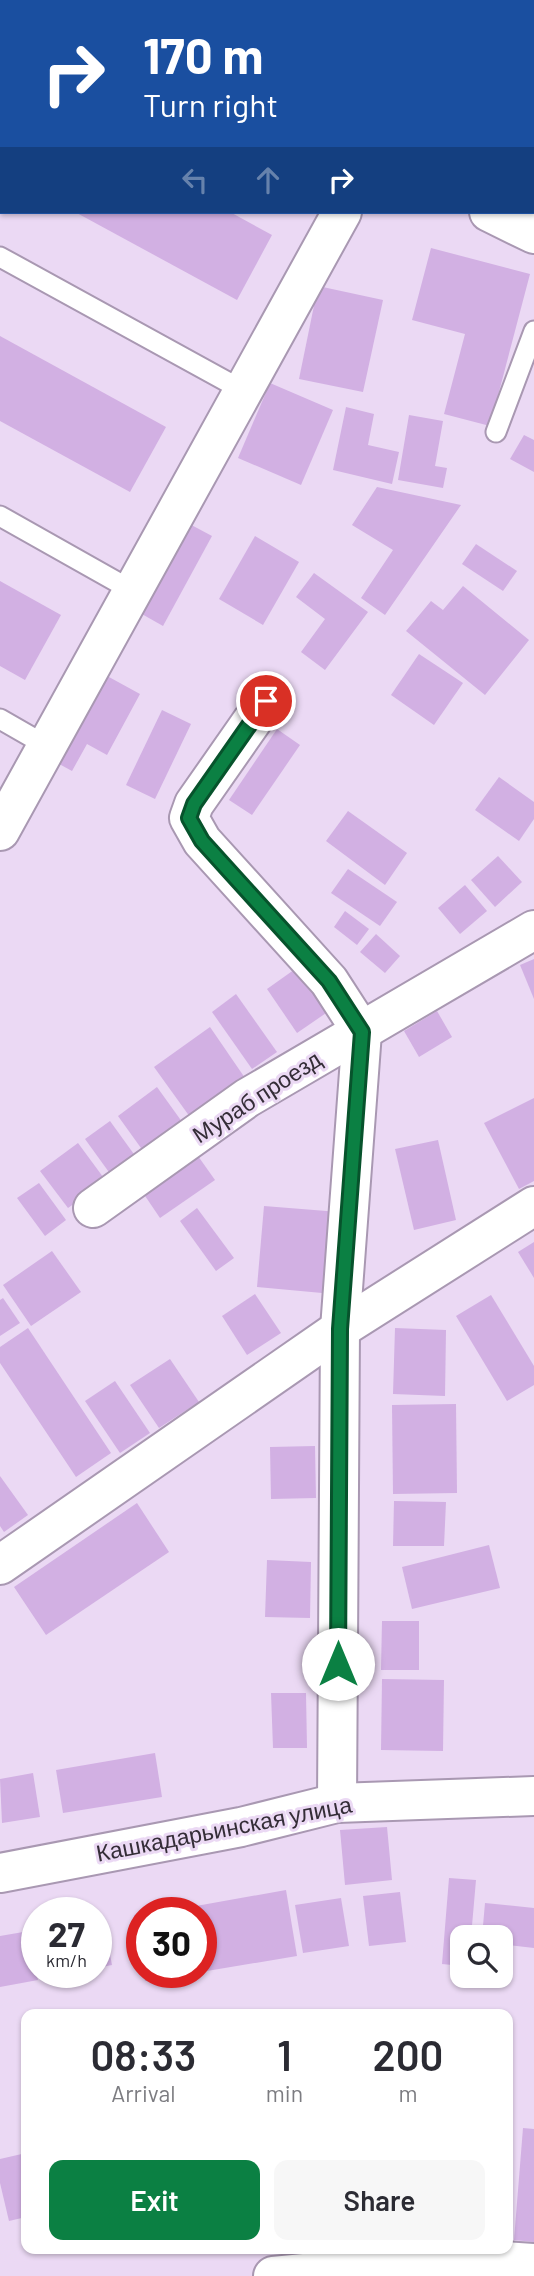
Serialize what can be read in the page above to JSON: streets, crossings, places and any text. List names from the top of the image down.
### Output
{
  "streets": {
    "street": ["Мураб проезд", "Кашкадарьинская улица"]
  },
  "page": {
    "turn": ["170 m", "Turn right"],
    "speed": "27 km/h",
    "limit": "30",
    "eta": [
      "08:33",
      "Arrival",
      "1",
      "min",
      "200",
      "m"
    ],
    "buttons": ["Exit", "Share"]
  }
}
